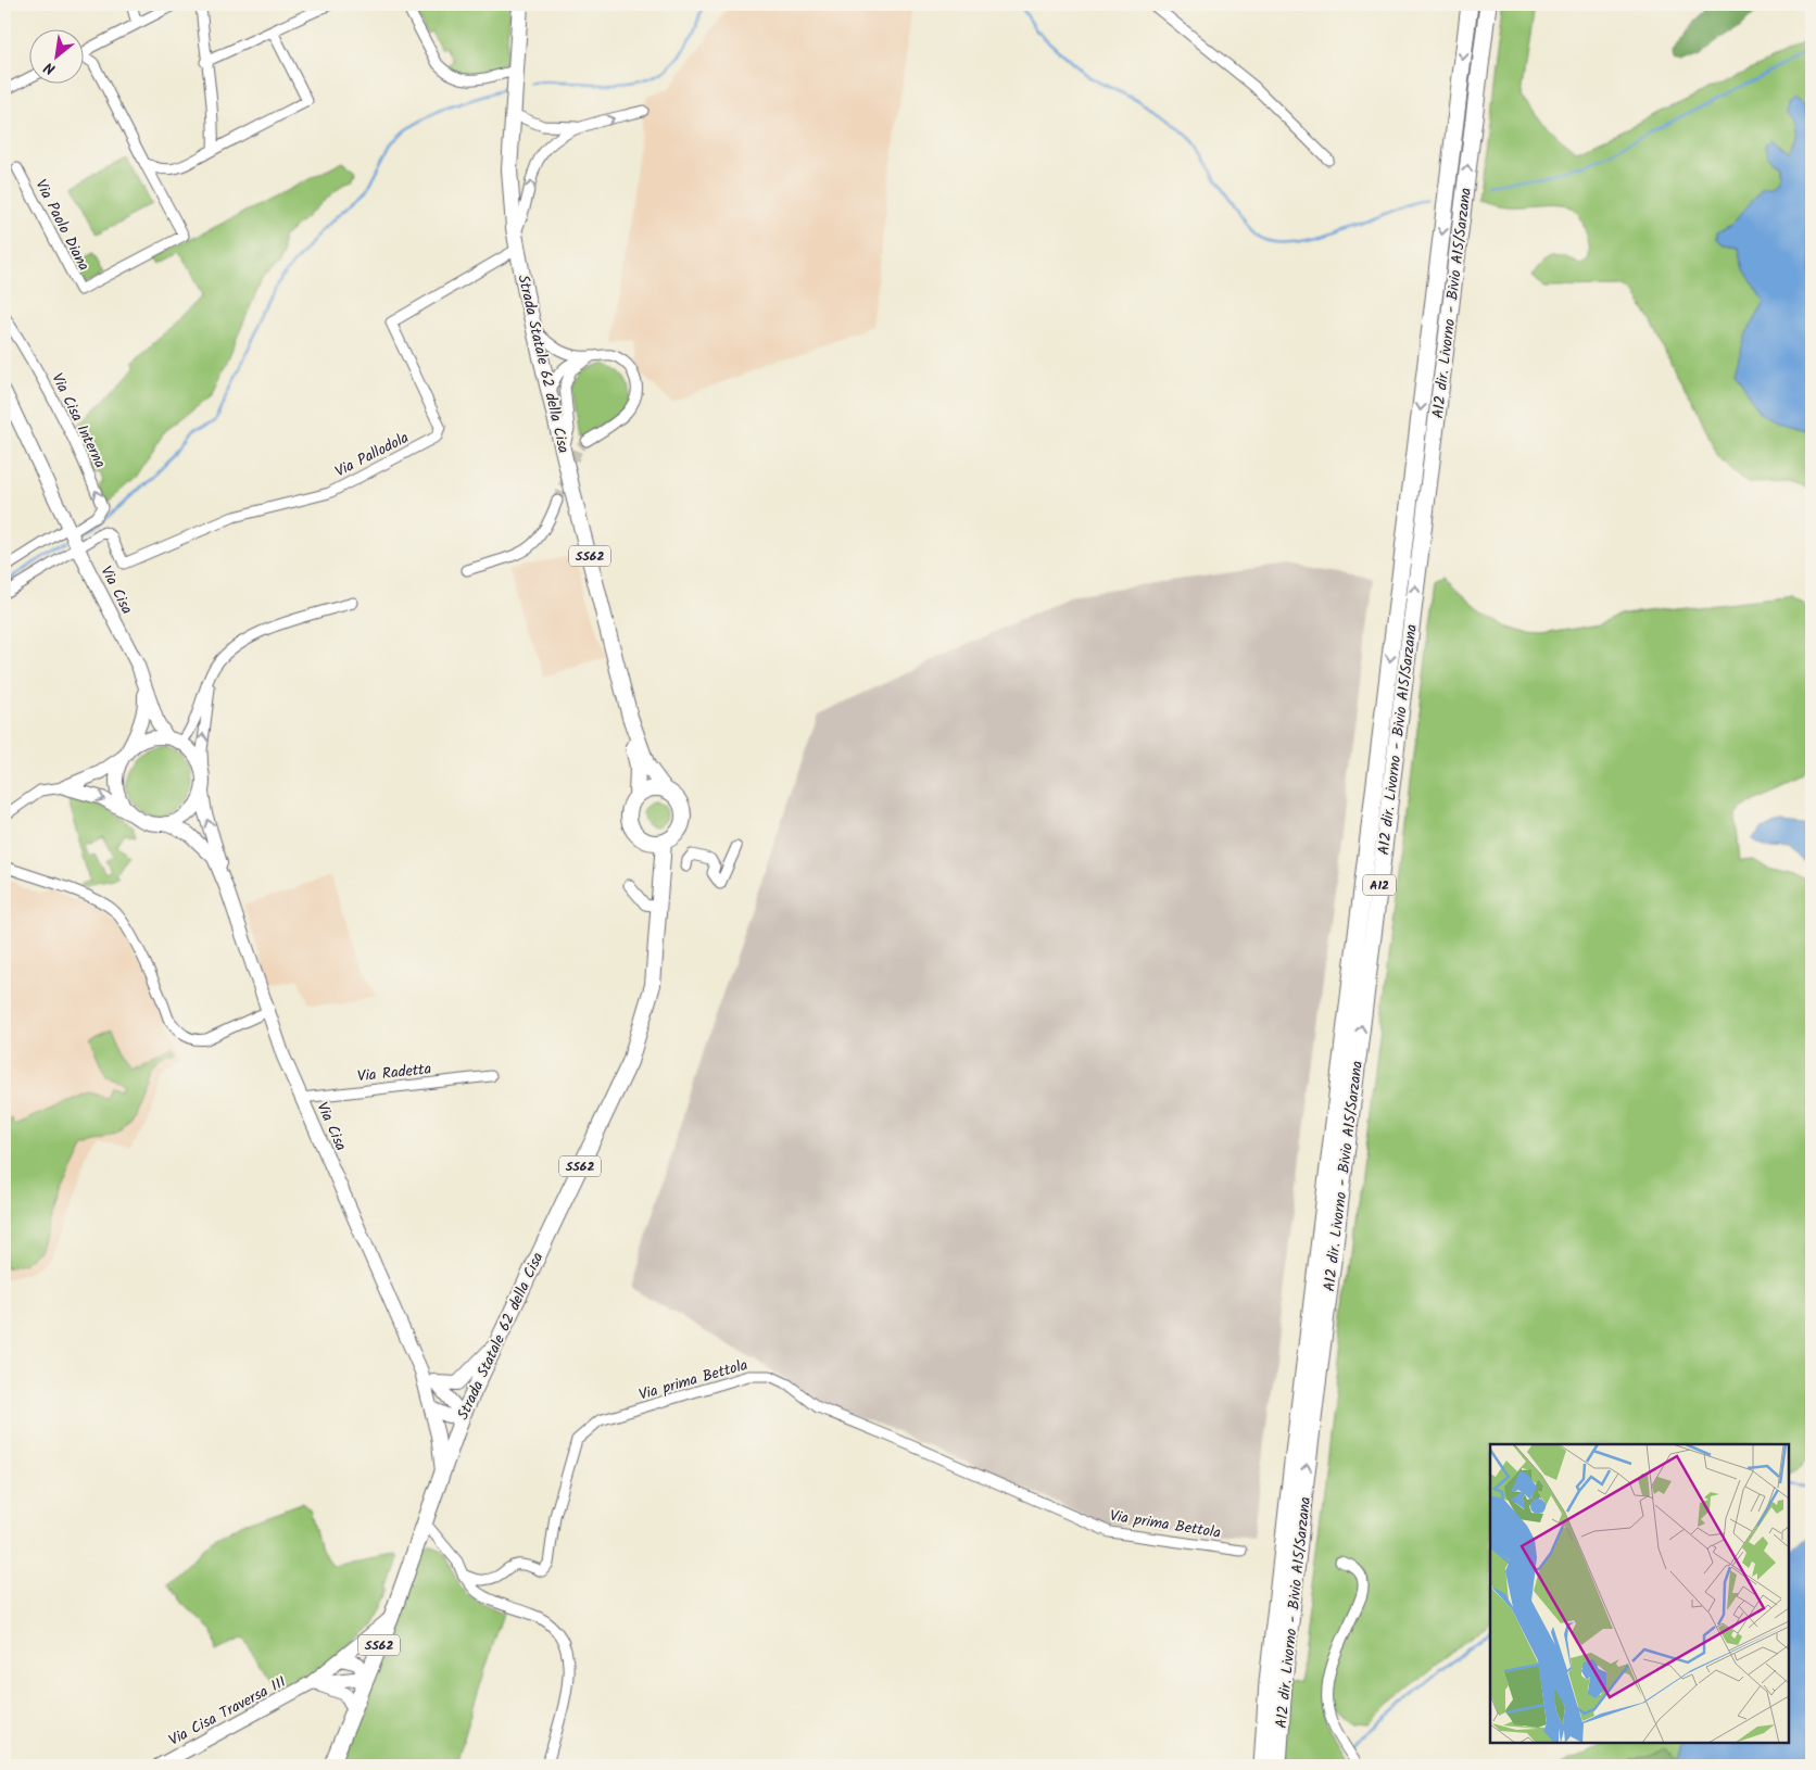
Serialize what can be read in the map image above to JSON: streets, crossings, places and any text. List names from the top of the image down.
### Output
{
  "streets": {
    "highway": ["A12 dir. Livorno - Bivio A15/Sarzana", "A12"],
    "main road": ["Strada Statale 62 della Cisa", "SS62"],
    "street": [
      "Via Paolo Diana",
      "Via Cisa Interna",
      "Via Pallodola",
      "Via Cisa",
      "Via Radetta",
      "Via prima Bettola",
      "Via Cisa Traversa III"
    ]
  },
  "crossings": [
    ["Strada Statale 62 della Cisa", "Via Pallodola"],
    ["Strada Statale 62 della Cisa", "Via Cisa"],
    ["Via Cisa Interna", "Via Cisa"],
    ["Via Pallodola", "Via Cisa"],
    ["Via Cisa", "Via Radetta"]
  ],
  "one_way": ["Via Cisa Interna"],
  "north": "bottom left"
}
